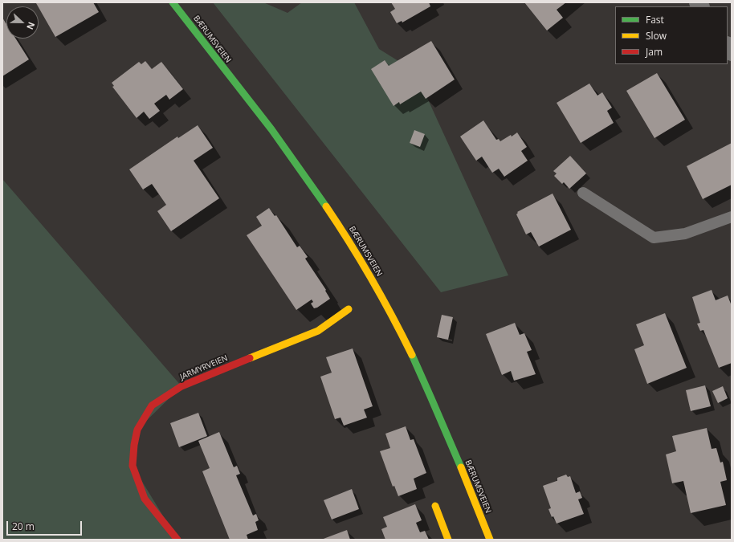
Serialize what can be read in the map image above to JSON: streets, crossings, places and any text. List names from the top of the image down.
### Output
{
  "streets": {
    "main road": ["BÆRUMSVEIEN", "JARMYRVEIEN"]
  },
  "legend": ["Fast", "Slow", "Jam"],
  "scale_bar": "20 m",
  "north": "right"
}
